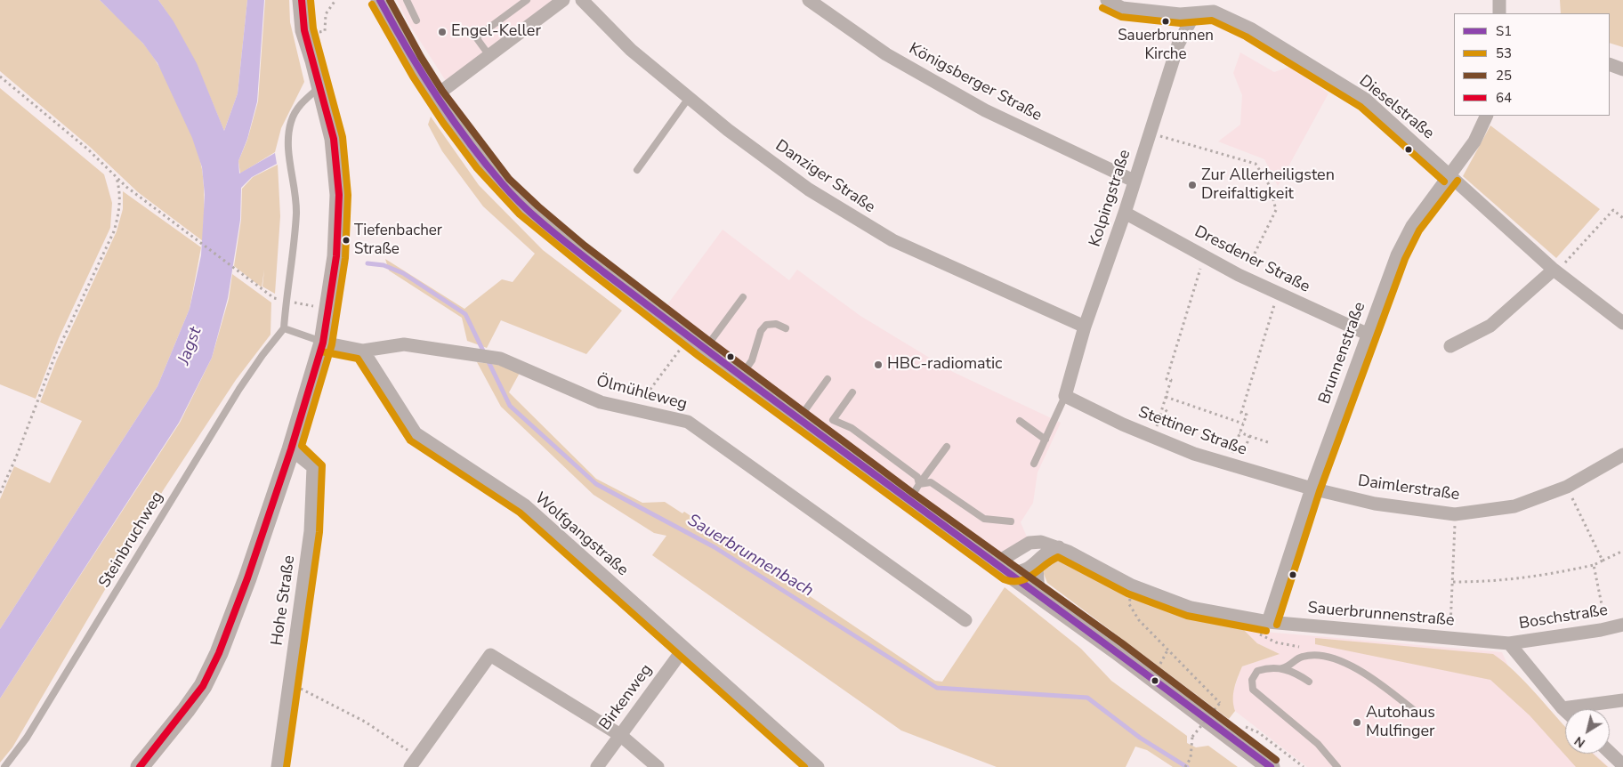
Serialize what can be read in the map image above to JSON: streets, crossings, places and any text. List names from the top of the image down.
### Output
{
  "streets": {
    "street": [
      "Königsberger Straße",
      "Dieselstraße",
      "Danziger Straße",
      "Kolpingstraße",
      "Dresdener Straße",
      "Brunnenstraße",
      "Ölmühleweg",
      "Stettiner Straße",
      "Daimlerstraße",
      "Wolfgangstraße",
      "Hohe Straße",
      "Sauerbrunnenstraße",
      "Boschstraße",
      "Birkenweg"
    ],
    "lane": ["Steinbruchweg"]
  },
  "crossings": [
    ["Königsberger Straße", "Kolpingstraße"],
    ["Dieselstraße", "Kolpingstraße"],
    ["Dieselstraße", "Brunnenstraße"],
    ["Danziger Straße", "Kolpingstraße"],
    ["Kolpingstraße", "Dresdener Straße"],
    ["Kolpingstraße", "Stettiner Straße"],
    ["Dresdener Straße", "Brunnenstraße"],
    ["Brunnenstraße", "Stettiner Straße"],
    ["Brunnenstraße", "Daimlerstraße"],
    ["Brunnenstraße", "Sauerbrunnenstraße"],
    ["Ölmühleweg", "Wolfgangstraße"],
    ["Stettiner Straße", "Daimlerstraße"],
    ["Wolfgangstraße", "Birkenweg"],
    ["Sauerbrunnenstraße", "Boschstraße"]
  ],
  "water": ["Jagst", "Sauerbrunnenbach"],
  "places": [
    "Sauerbrunnen Kirche",
    "Engel-Keller",
    "Zur Allerheiligsten Dreifaltigkeit",
    "Tiefenbacher Straße",
    "HBC-radiomatic",
    "Autohaus Mulfinger"
  ],
  "lines": [
    "transit line S1",
    "transit line 53",
    "transit line 25",
    "transit line 64"
  ],
  "legend": [
    "S1",
    "53",
    "25",
    "64"
  ],
  "north": "bottom left"
}
